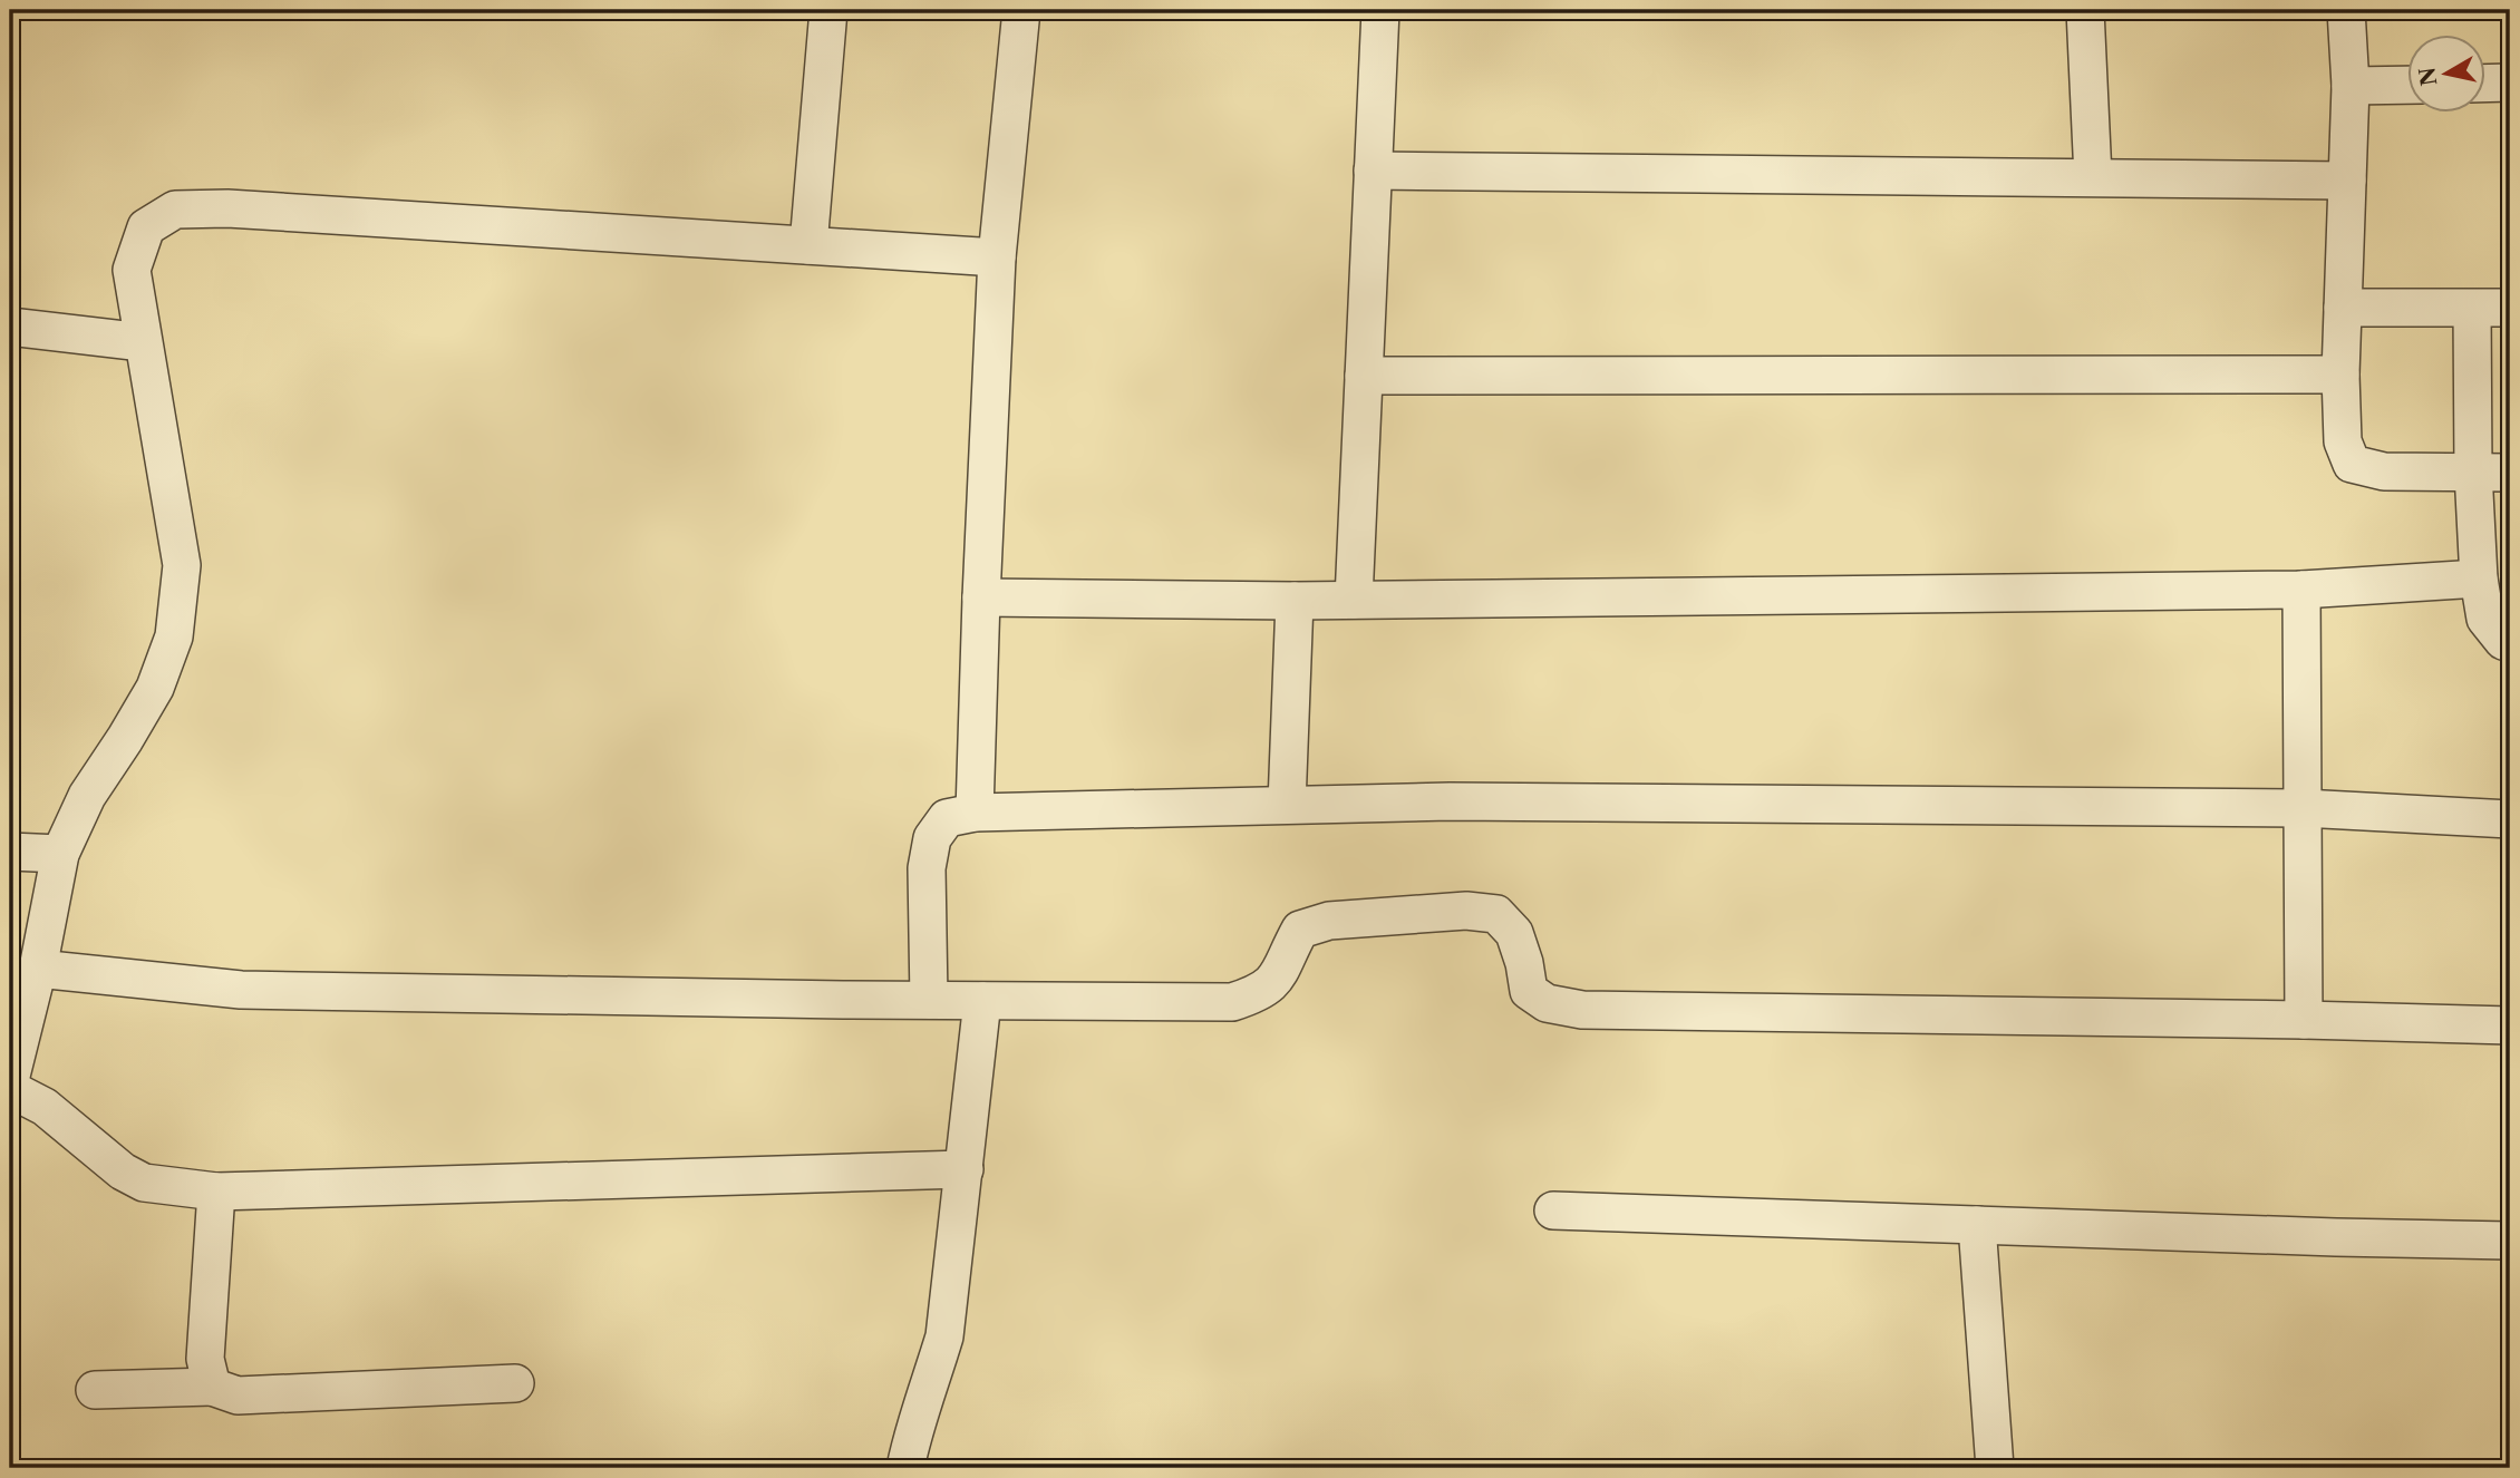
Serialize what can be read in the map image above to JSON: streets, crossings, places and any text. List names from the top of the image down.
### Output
{
  "north": "left"
}
